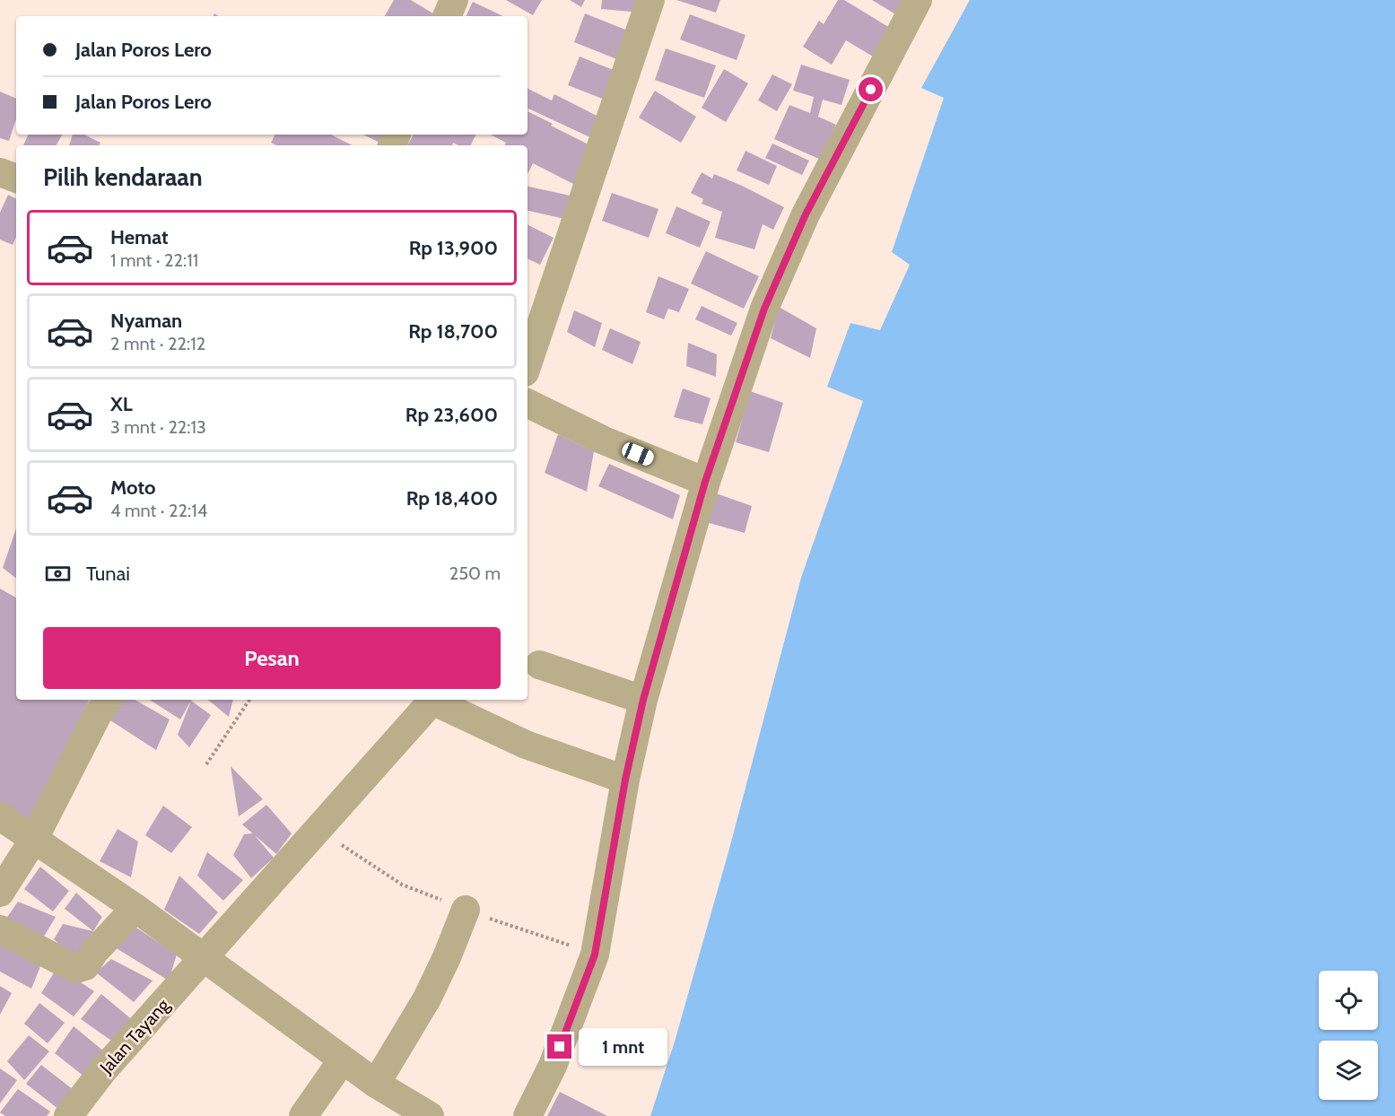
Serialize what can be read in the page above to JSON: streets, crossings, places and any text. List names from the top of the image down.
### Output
{
  "streets": {
    "street": ["Jalan Tayang"]
  },
  "page": {
    "banner": ["Jalan Poros Lero", "Jalan Poros Lero"],
    "heading": "Pilih kendaraan",
    "list": [
      {
        "name": "Hemat",
        "note": "1 mnt · 22:11",
        "value": "Rp 13,900"
      },
      {
        "name": "Nyaman",
        "note": "2 mnt · 22:12",
        "value": "Rp 18,700"
      },
      {
        "name": "XL",
        "note": "3 mnt · 22:13",
        "value": "Rp 23,600"
      },
      {
        "name": "Moto",
        "note": "4 mnt · 22:14",
        "value": "Rp 18,400"
      }
    ],
    "pay": ["Tunai", "250 m"],
    "buttons": "Pesan",
    "bubble": "1 mnt"
  }
}
